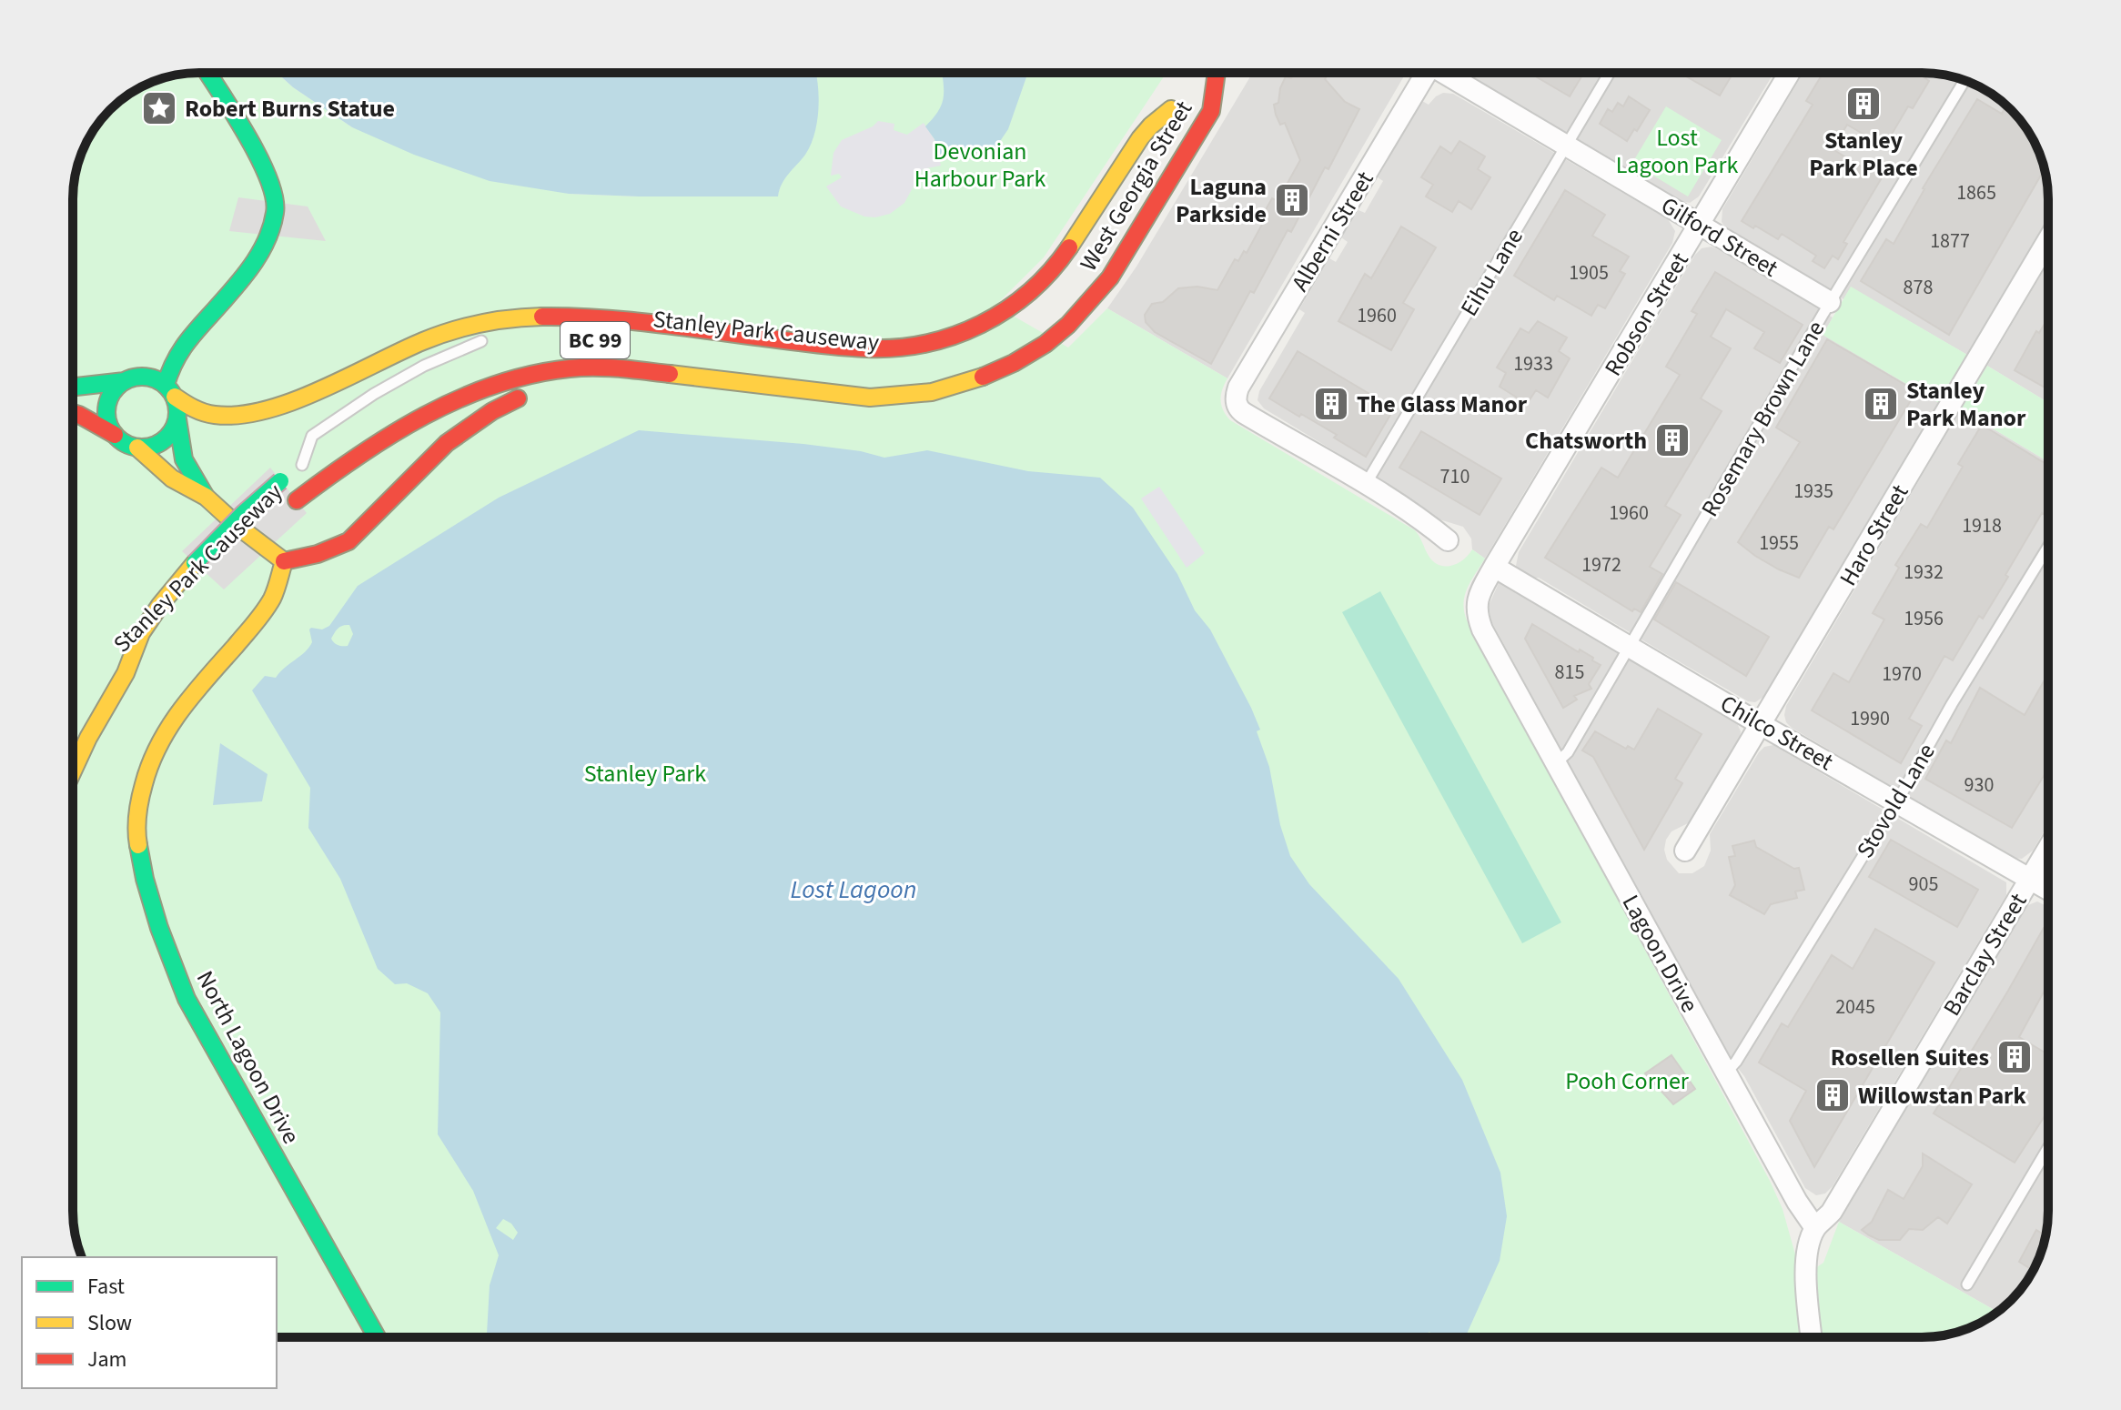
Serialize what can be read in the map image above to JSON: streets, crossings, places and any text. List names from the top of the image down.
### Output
{
  "streets": {
    "main road": [
      "West Georgia Street",
      "Stanley Park Causeway",
      "BC 99",
      "North Lagoon Drive"
    ],
    "street": [
      "Alberni Street",
      "Gilford Street",
      "Robson Street",
      "Haro Street",
      "Chilco Street",
      "Lagoon Drive",
      "Barclay Street"
    ],
    "lane": ["Eihu Lane", "Rosemary Brown Lane", "Stovold Lane"]
  },
  "crossings": [
    ["West Georgia Street", "Stanley Park Causeway"],
    ["Alberni Street", "Eihu Lane"],
    ["Gilford Street", "Eihu Lane"],
    ["Gilford Street", "Robson Street"],
    ["Gilford Street", "Rosemary Brown Lane"],
    ["Robson Street", "Chilco Street"],
    ["Robson Street", "Lagoon Drive"],
    ["Rosemary Brown Lane", "Chilco Street"],
    ["Rosemary Brown Lane", "Lagoon Drive"],
    ["Haro Street", "Chilco Street"],
    ["Chilco Street", "Stovold Lane"],
    ["Chilco Street", "Lagoon Drive"],
    ["Chilco Street", "Barclay Street"],
    ["Stovold Lane", "Lagoon Drive"],
    ["Lagoon Drive", "Barclay Street"]
  ],
  "water": ["Lost Lagoon"],
  "parks": [
    "Lost Lagoon Park",
    "Devonian Harbour Park",
    "Stanley Park",
    "Pooh Corner"
  ],
  "places": {
    "building": [
      "Stanley Park Place",
      "Laguna Parkside",
      "The Glass Manor",
      "Stanley Park Manor",
      "Chatsworth",
      "Rosellen Suites",
      "Willowstan Park"
    ],
    "place": ["Robert Burns Statue"]
  },
  "house_numbers": [
    "1865",
    "1877",
    "1905",
    "878",
    "1960",
    "1933",
    "710",
    "1935",
    "1960",
    "1918",
    "1955",
    "1972",
    "1932",
    "1956",
    "815",
    "1970",
    "1990",
    "930",
    "905",
    "2045"
  ],
  "legend": ["Fast", "Slow", "Jam"]
}
